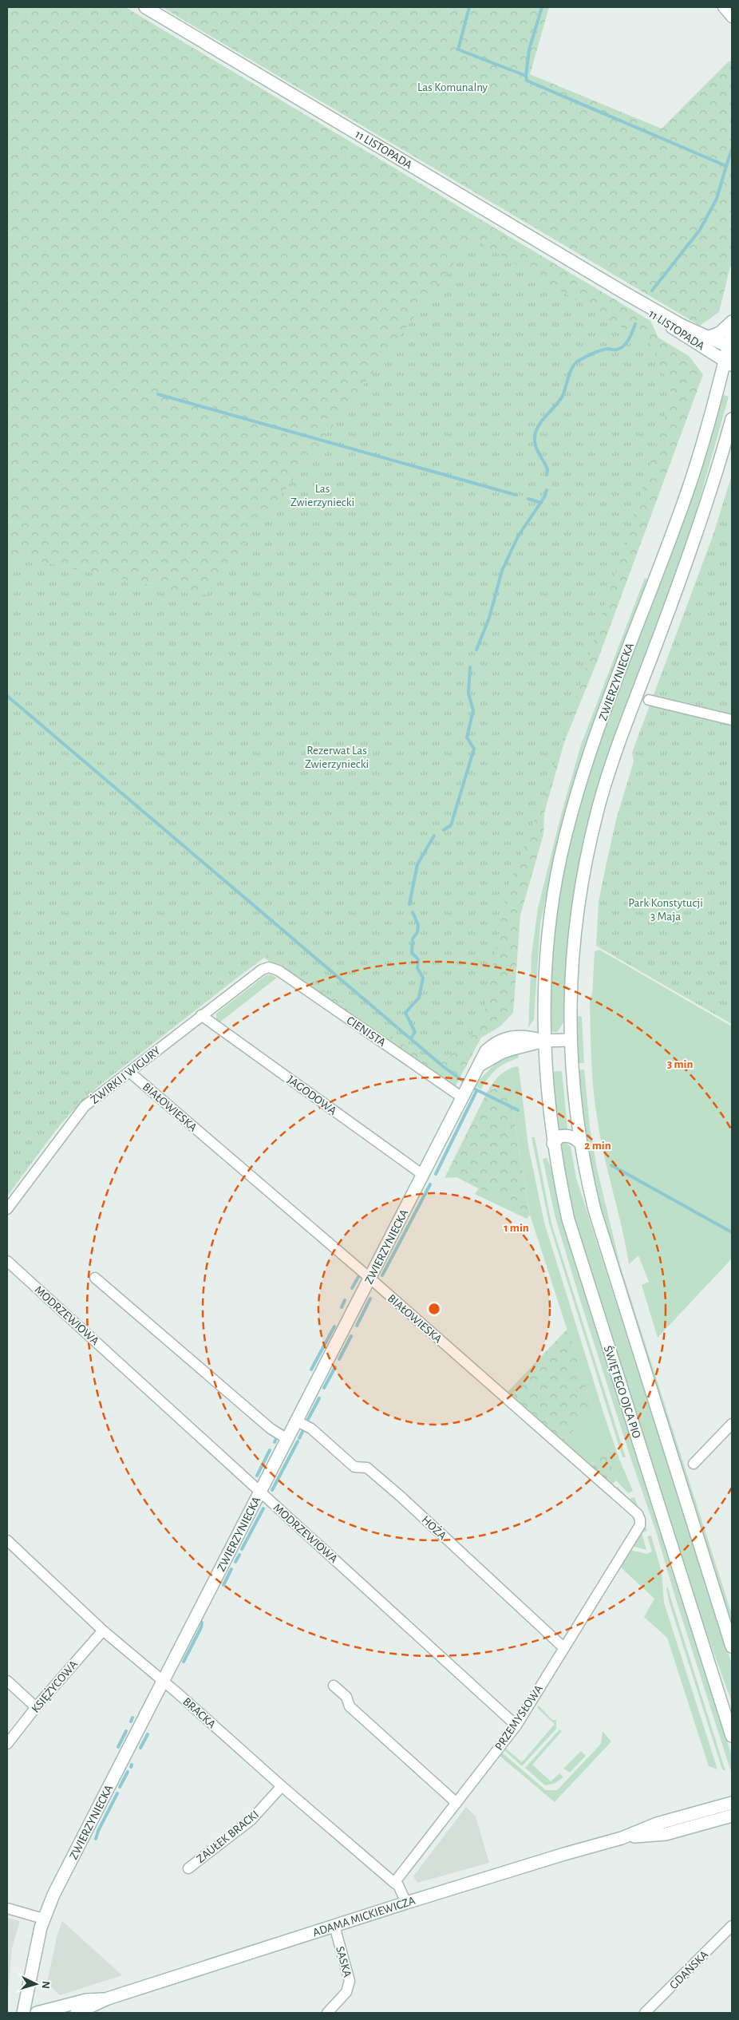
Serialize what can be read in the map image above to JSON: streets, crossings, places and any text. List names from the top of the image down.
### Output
{
  "streets": {
    "street": [
      "11 LISTOPADA",
      "ZWIERZYNIECKA",
      "CIENISTA",
      "ŻWIRKI I WIGURY",
      "JAGODOWA",
      "BIAŁOWIESKA",
      "MODRZEWIOWA",
      "ŚWIĘTEGO OJCA PIO",
      "HOŻA",
      "KSIĘŻYCOWA",
      "BRACKA",
      "PRZEMYSŁOWA",
      "ZAUŁEK BRACKI",
      "ADAMA MICKIEWICZA",
      "SASKA",
      "GDAŃSKA"
    ]
  },
  "crossings": [
    ["11 LISTOPADA", "ZWIERZYNIECKA"],
    ["ZWIERZYNIECKA", "CIENISTA"],
    ["ZWIERZYNIECKA", "JAGODOWA"],
    ["ZWIERZYNIECKA", "BIAŁOWIESKA"],
    ["ZWIERZYNIECKA", "MODRZEWIOWA"],
    ["ZWIERZYNIECKA", "ŚWIĘTEGO OJCA PIO"],
    ["ZWIERZYNIECKA", "HOŻA"],
    ["ZWIERZYNIECKA", "BRACKA"],
    ["CIENISTA", "ŻWIRKI I WIGURY"],
    ["ŻWIRKI I WIGURY", "JAGODOWA"],
    ["ŻWIRKI I WIGURY", "BIAŁOWIESKA"],
    ["BIAŁOWIESKA", "PRZEMYSŁOWA"],
    ["MODRZEWIOWA", "PRZEMYSŁOWA"],
    ["HOŻA", "PRZEMYSŁOWA"],
    ["KSIĘŻYCOWA", "BRACKA"],
    ["BRACKA", "PRZEMYSŁOWA"],
    ["BRACKA", "ZAUŁEK BRACKI"],
    ["ADAMA MICKIEWICZA", "SASKA"]
  ],
  "parks": [
    "Las Komunalny",
    "Las Zwierzyniecki",
    "Rezerwat Las Zwierzyniecki",
    "Park Konstytucji 3 Maja"
  ],
  "north": "right",
  "rings": ["3 min", "2 min", "1 min"]
}
